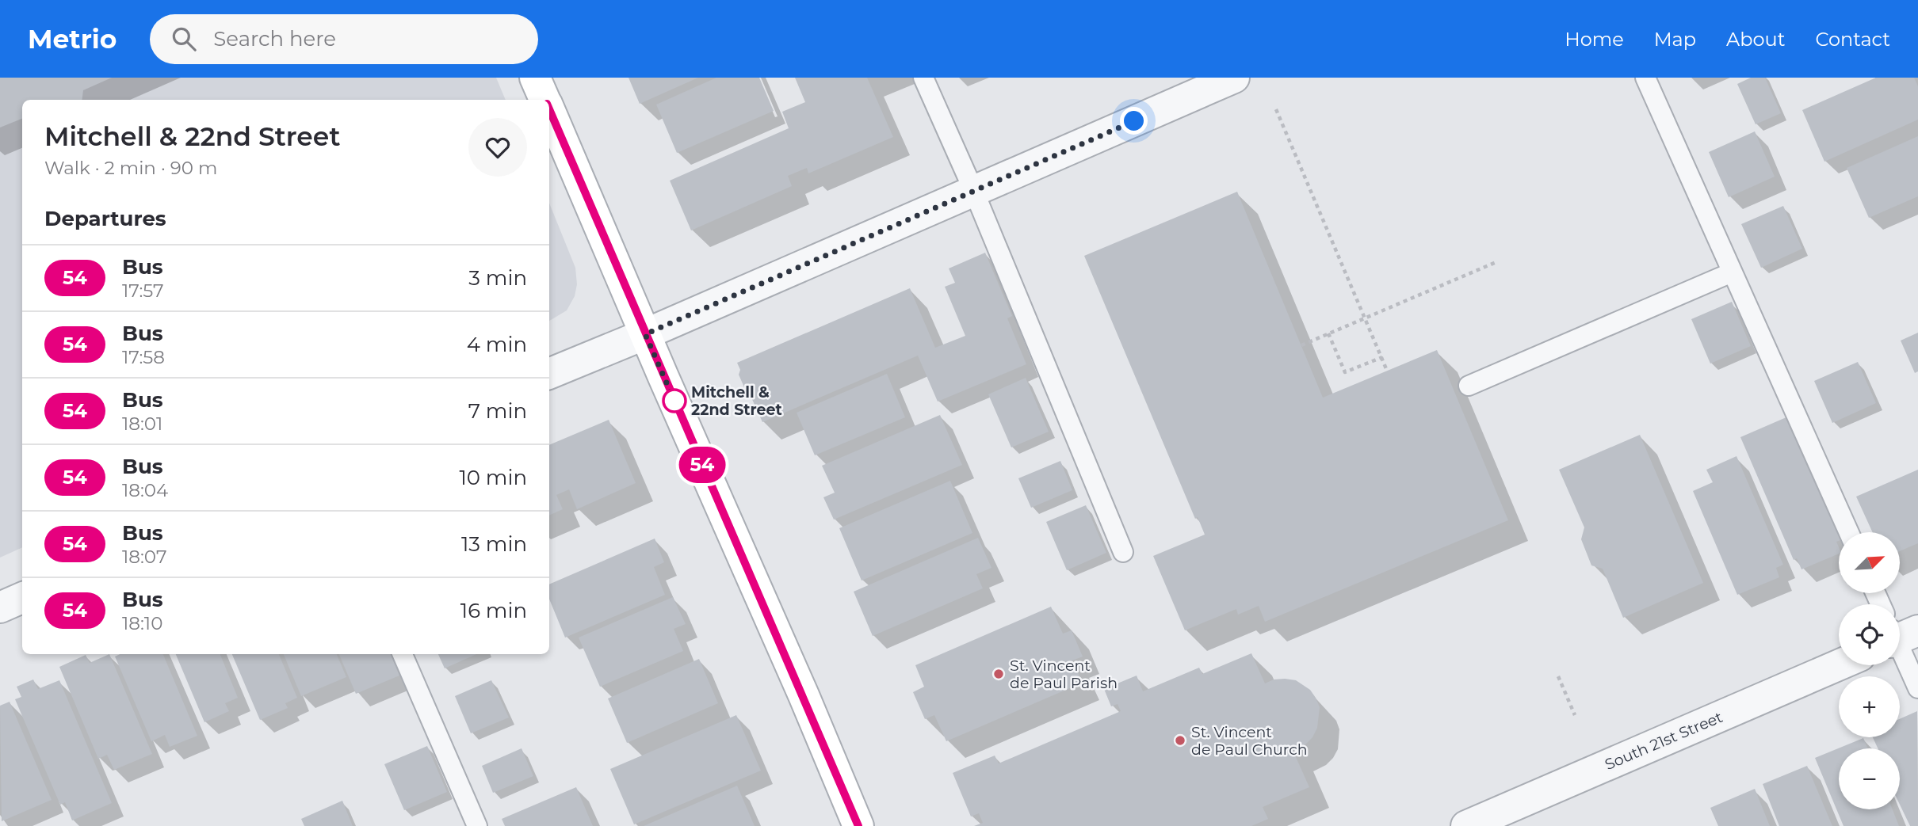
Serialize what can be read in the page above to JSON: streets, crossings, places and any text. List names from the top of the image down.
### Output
{
  "streets": {
    "street": ["South 21st Street"]
  },
  "places": ["Mitchell & 22nd Street", "St. Vincent de Paul Parish", "St. Vincent de Paul Church"],
  "lines": ["bus line 54"],
  "north": "top right",
  "page": {
    "header": "Metrio",
    "search": "Search here",
    "nav": [
      "Home",
      "Map",
      "About",
      "Contact"
    ],
    "on_map": "54",
    "heading": [
      ["Mitchell & 22nd Street", "Walk · 2 min · 90 m"],
      "Departures"
    ],
    "list": [
      {
        "mark": "54",
        "name": "Bus",
        "note": "17:57",
        "value": "3 min"
      },
      {
        "mark": "54",
        "name": "Bus",
        "note": "17:58",
        "value": "4 min"
      },
      {
        "mark": "54",
        "name": "Bus",
        "note": "18:01",
        "value": "7 min"
      },
      {
        "mark": "54",
        "name": "Bus",
        "note": "18:04",
        "value": "10 min"
      },
      {
        "mark": "54",
        "name": "Bus",
        "note": "18:07",
        "value": "13 min"
      },
      {
        "mark": "54",
        "name": "Bus",
        "note": "18:10",
        "value": "16 min"
      }
    ],
    "map_buttons": ["+", "−"]
  }
}
